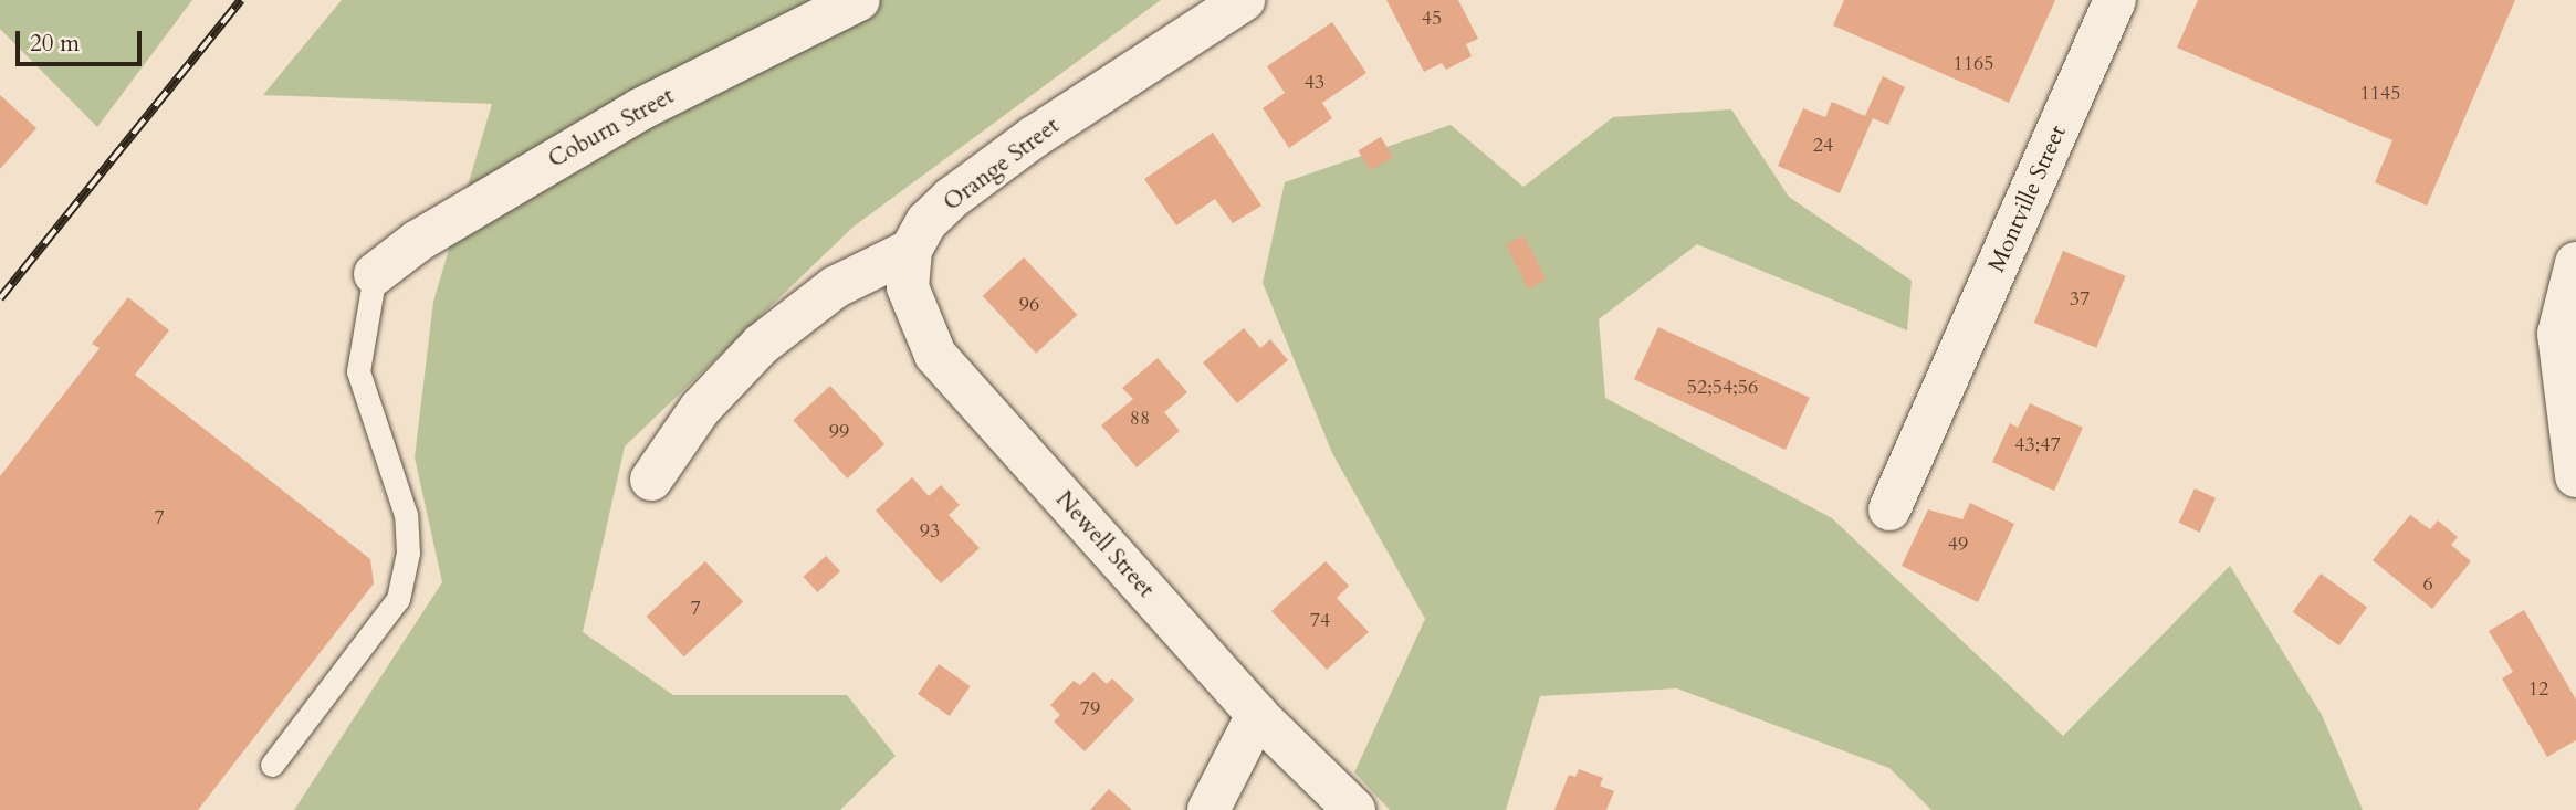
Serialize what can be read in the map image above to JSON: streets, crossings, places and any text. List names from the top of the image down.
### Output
{
  "streets": {
    "street": [
      "Coburn Street",
      "Orange Street",
      "Montville Street",
      "Newell Street"
    ]
  },
  "crossings": [
    ["Orange Street", "Newell Street"]
  ],
  "house_numbers": [
    "45",
    "1165",
    "43",
    "1145",
    "24",
    "37",
    "96",
    "52;54;56",
    "88",
    "99",
    "43;47",
    "7",
    "93",
    "49",
    "6",
    "7",
    "74",
    "12",
    "79"
  ],
  "scale_bar": "20 m"
}
